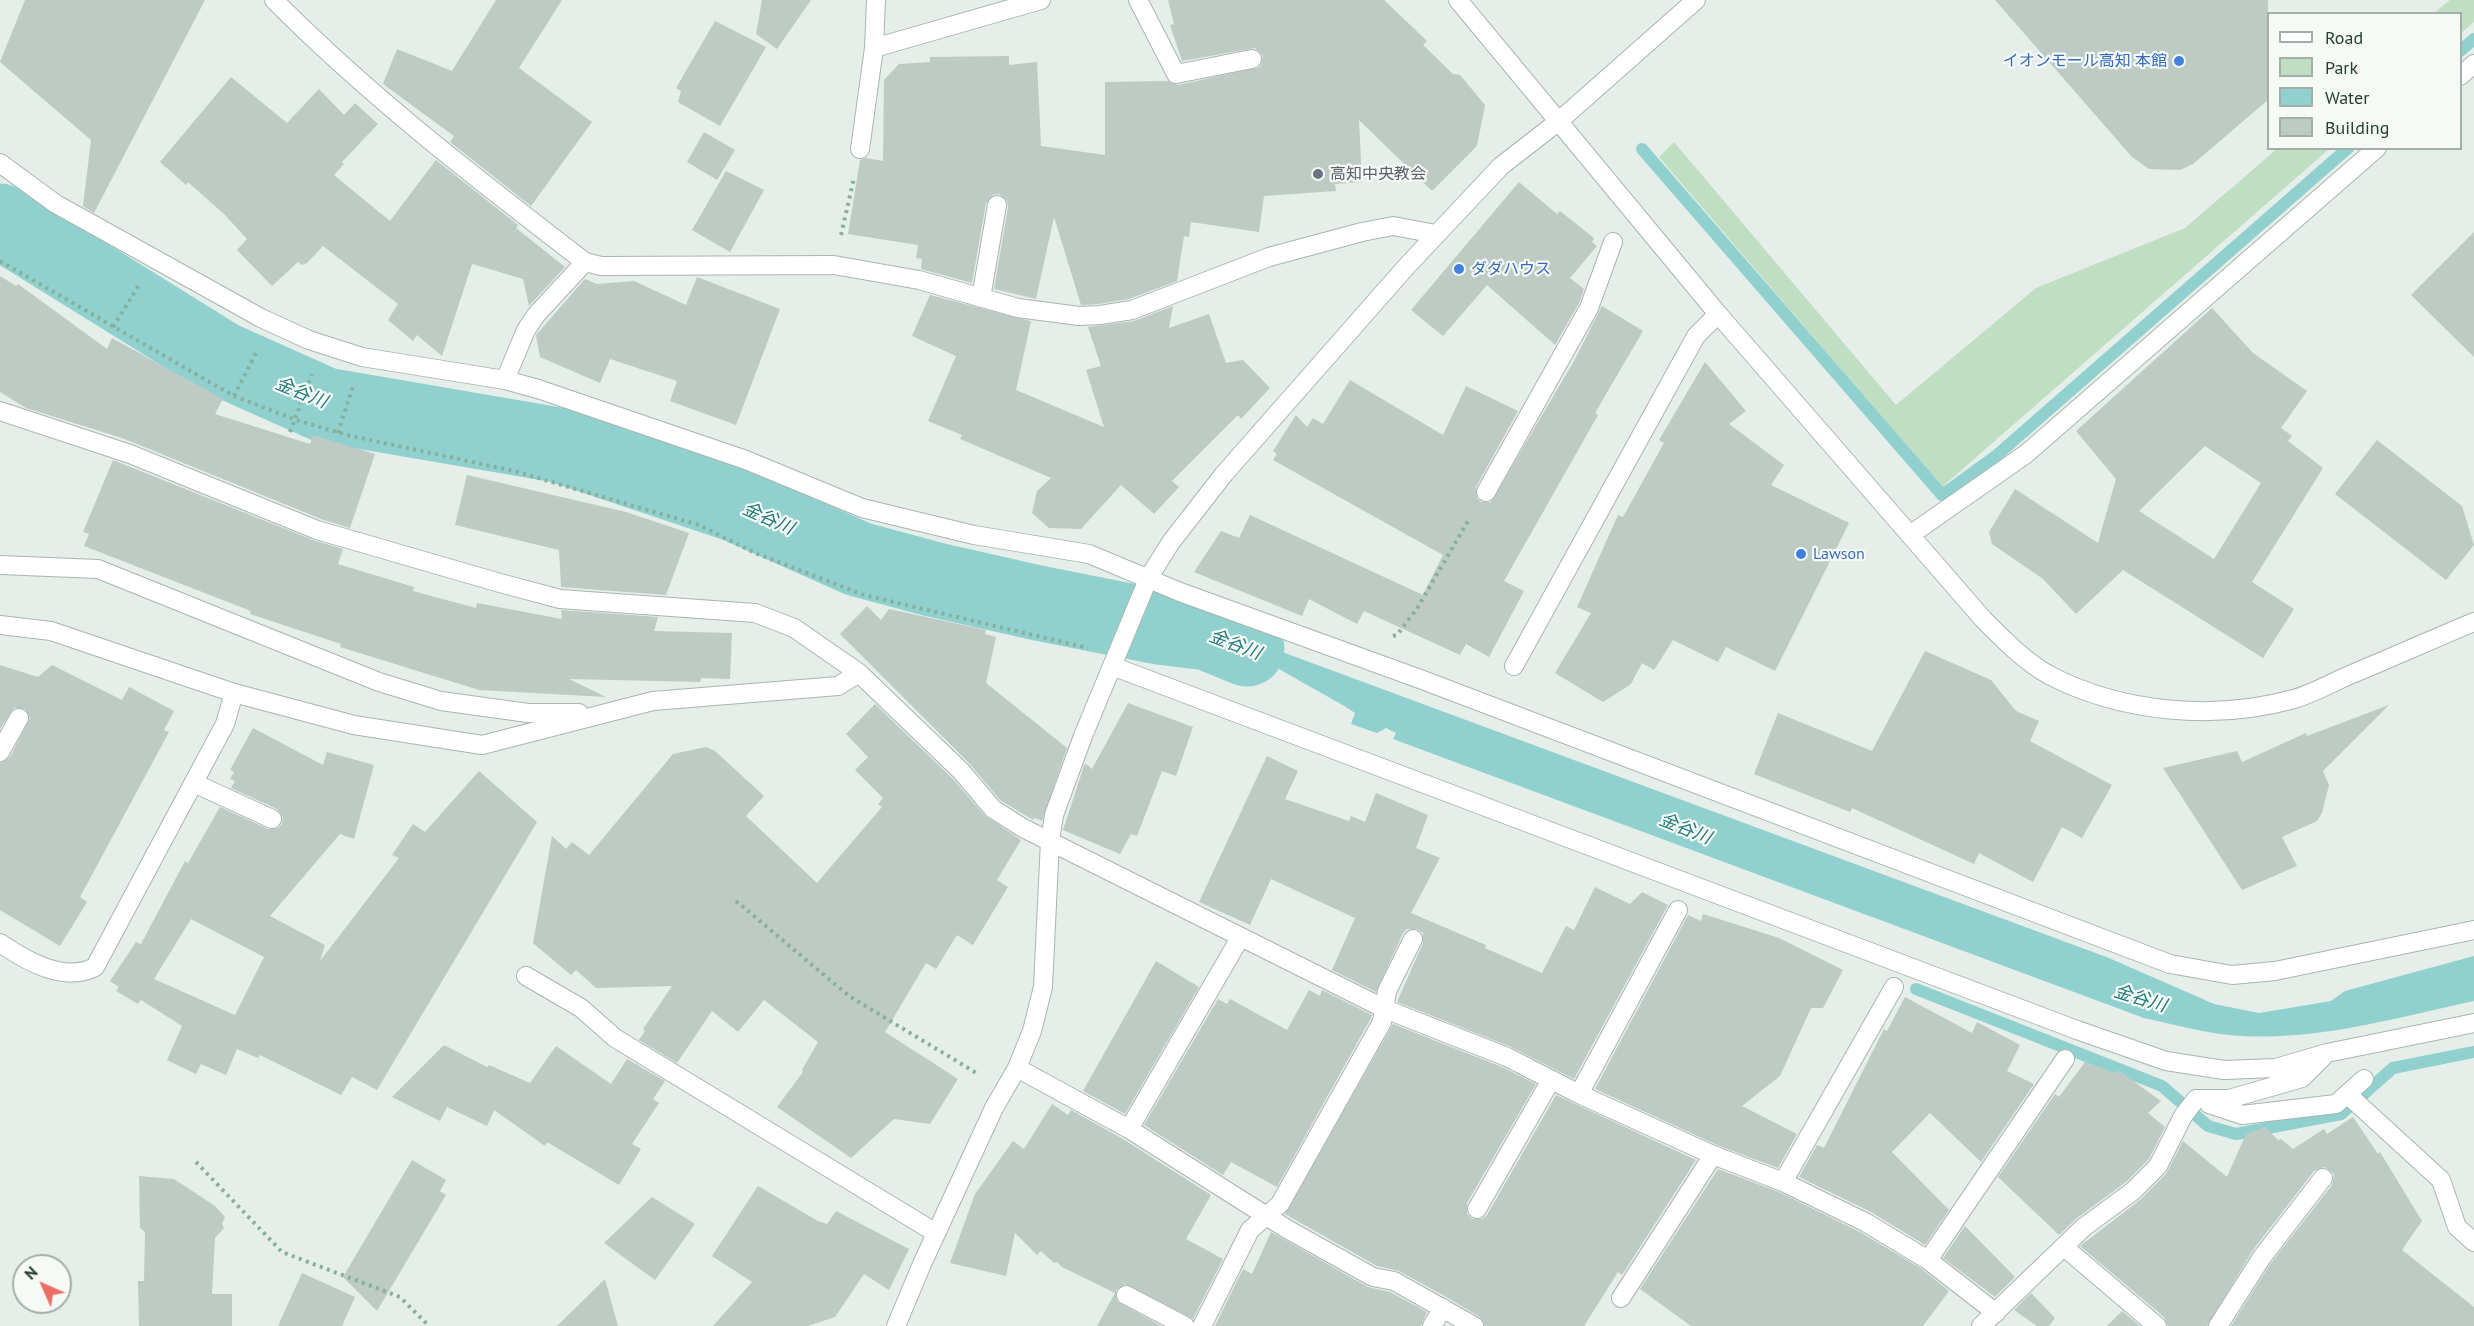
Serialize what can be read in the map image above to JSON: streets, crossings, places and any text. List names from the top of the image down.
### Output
{
  "water": ["金谷川"],
  "places": [
    "イオンモール高知 本館",
    "高知中央教会",
    "ダダハウス",
    "Lawson"
  ],
  "legend": [
    "Road",
    "Park",
    "Water",
    "Building"
  ],
  "north": "top left"
}
